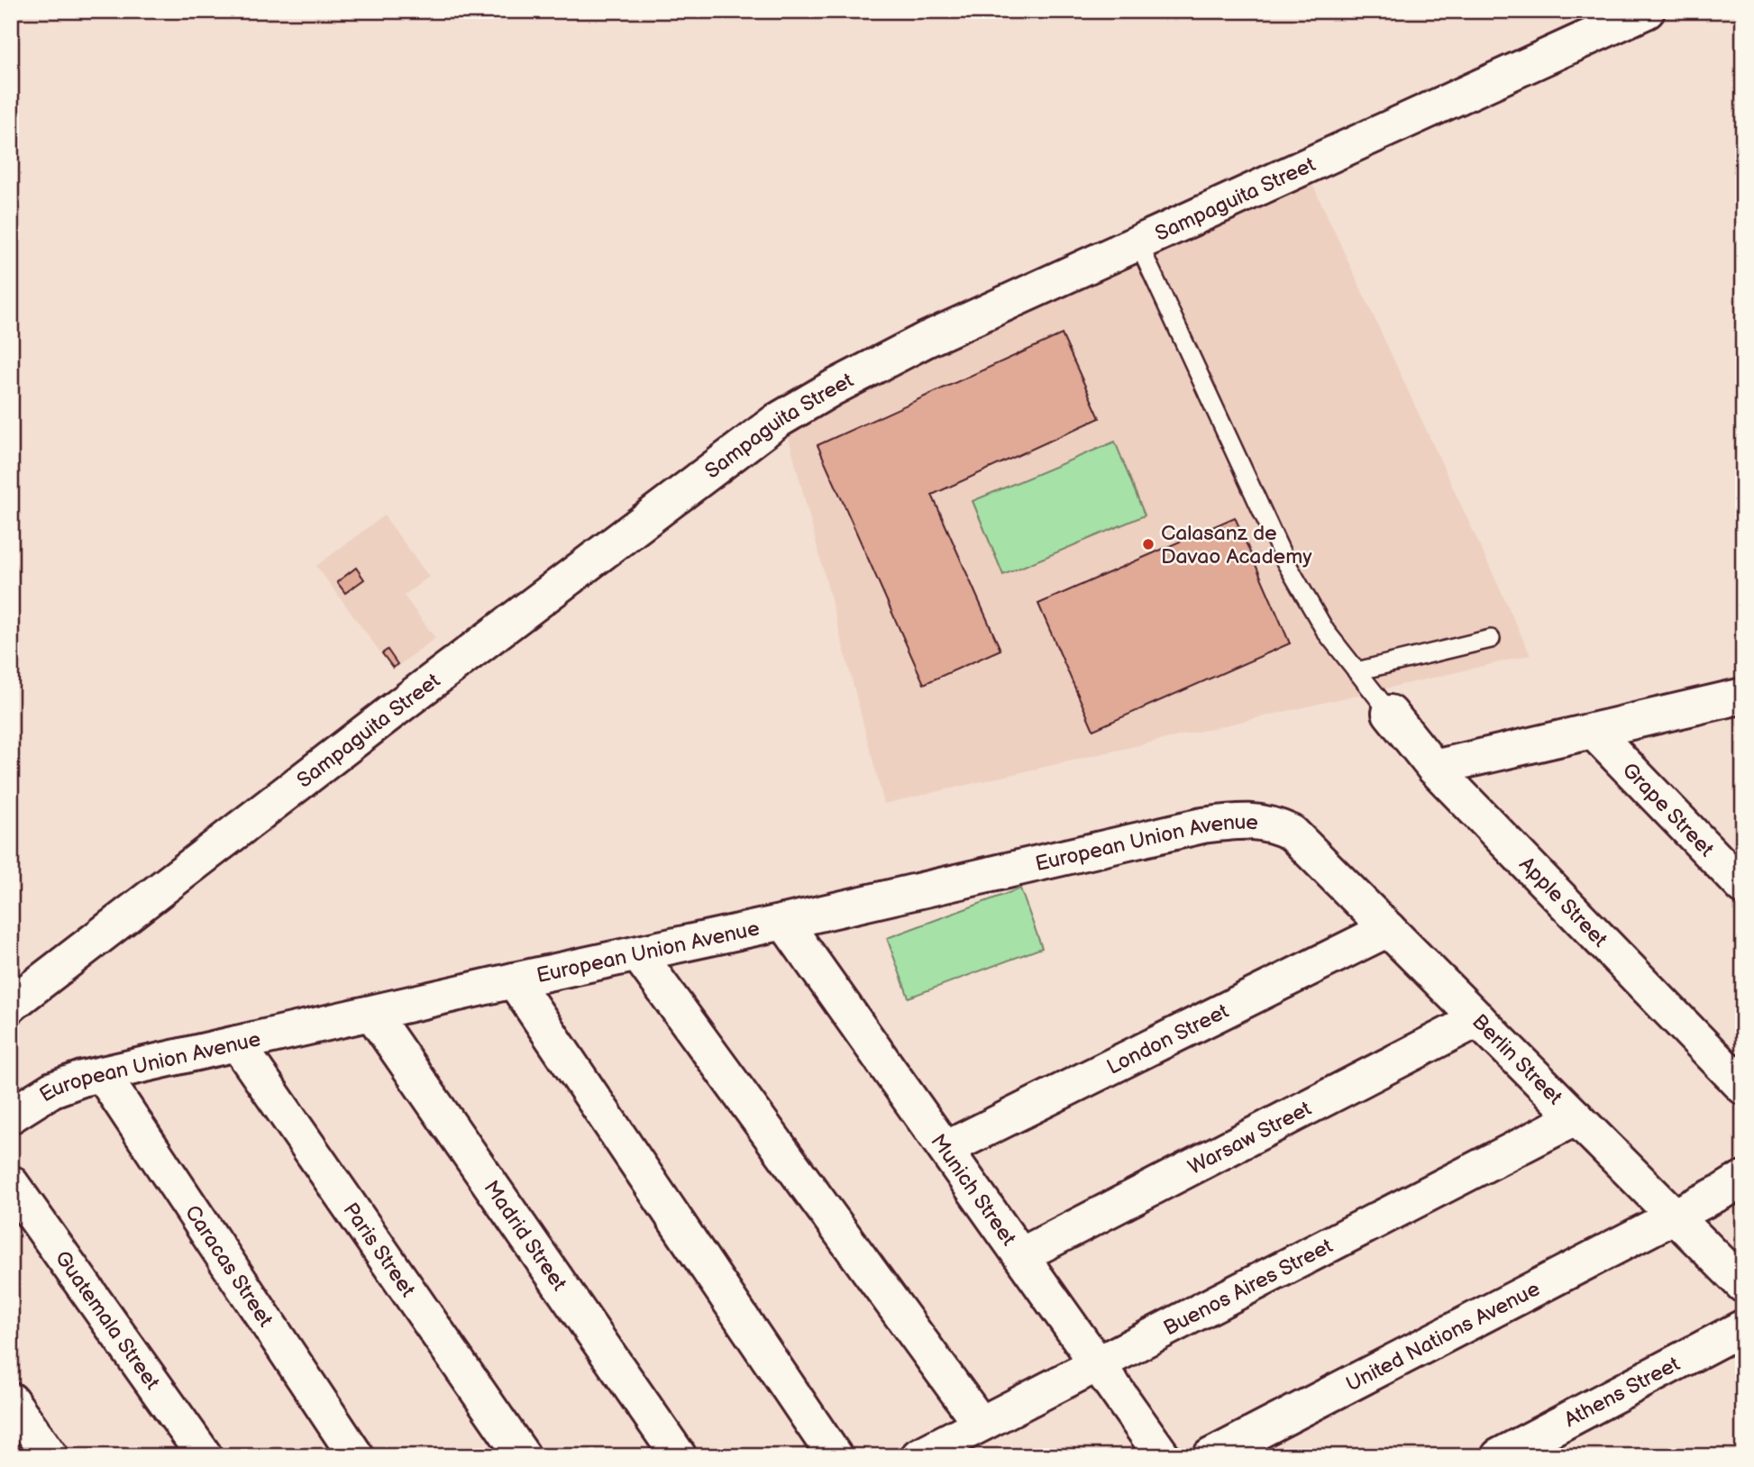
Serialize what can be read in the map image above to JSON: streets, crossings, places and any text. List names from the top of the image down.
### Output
{
  "streets": {
    "street": [
      "Sampaguita Street",
      "Grape Street",
      "European Union Avenue",
      "Apple Street",
      "London Street",
      "Berlin Street",
      "Warsaw Street",
      "Munich Street",
      "Madrid Street",
      "Paris Street",
      "Caracas Street",
      "Buenos Aires Street",
      "Guatemala Street",
      "United Nations Avenue",
      "Athens Street"
    ]
  },
  "crossings": [
    ["European Union Avenue", "Berlin Street"],
    ["European Union Avenue", "Munich Street"],
    ["European Union Avenue", "Madrid Street"],
    ["European Union Avenue", "Paris Street"],
    ["European Union Avenue", "Caracas Street"],
    ["London Street", "Berlin Street"],
    ["London Street", "Munich Street"],
    ["Berlin Street", "Warsaw Street"],
    ["Berlin Street", "Buenos Aires Street"],
    ["Berlin Street", "United Nations Avenue"],
    ["Warsaw Street", "Munich Street"],
    ["Munich Street", "Buenos Aires Street"]
  ],
  "places": ["Calasanz de Davao Academy"]
}
